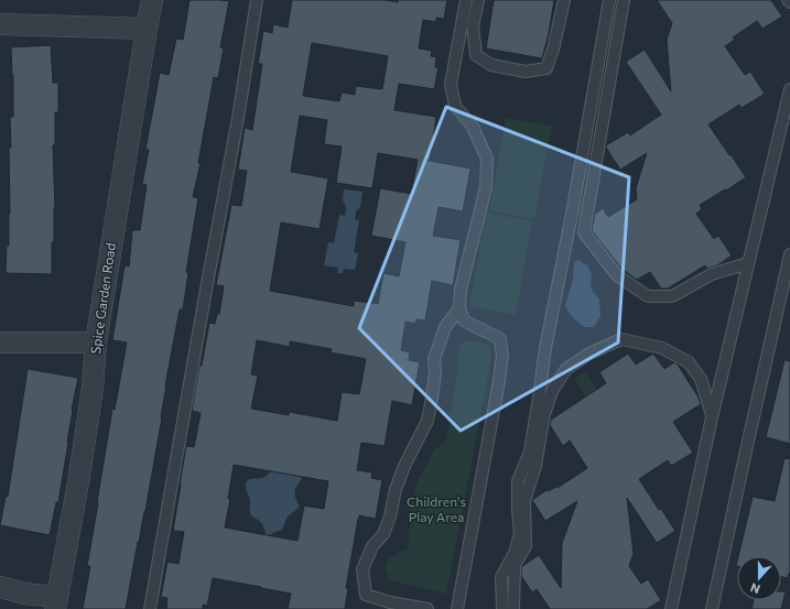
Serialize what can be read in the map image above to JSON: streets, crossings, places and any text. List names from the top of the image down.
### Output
{
  "streets": {
    "street": ["Spice Garden Road"]
  },
  "parks": ["Children's Play Area"],
  "north": "bottom"
}
